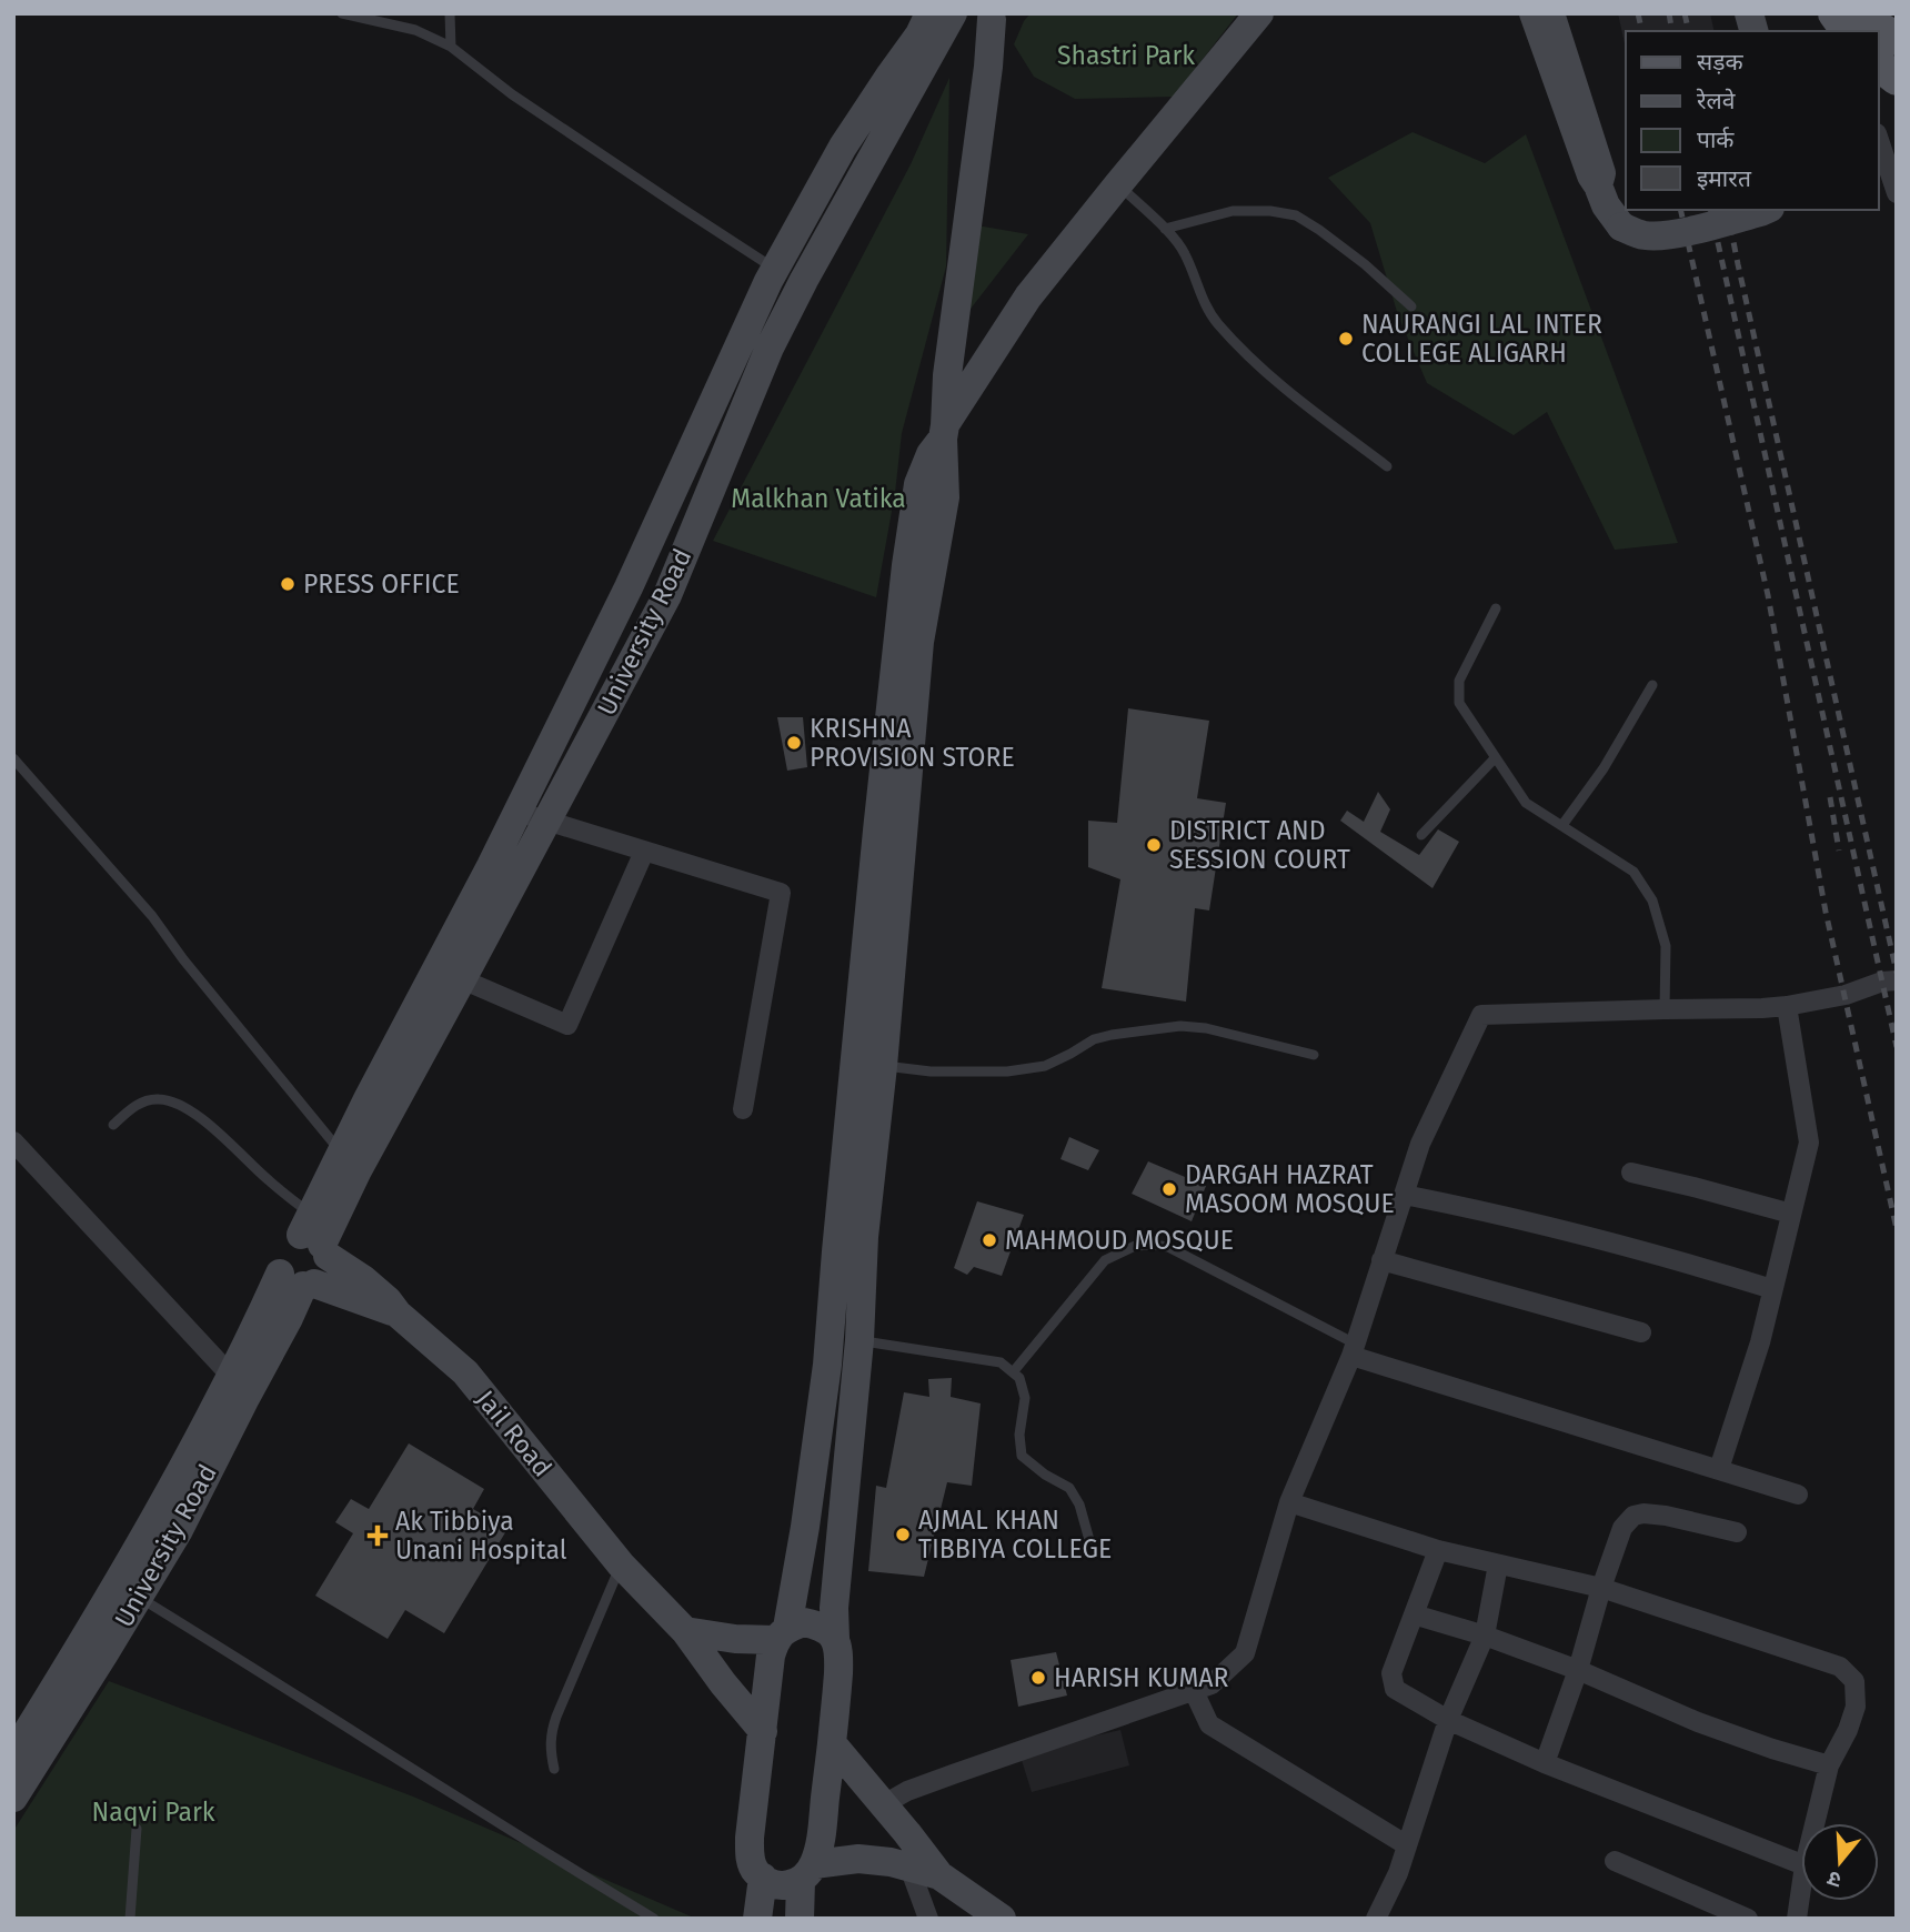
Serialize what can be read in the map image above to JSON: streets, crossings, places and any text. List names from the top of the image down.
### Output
{
  "streets": {
    "main road": ["University Road", "Jail Road"]
  },
  "crossings": [
    ["University Road", "Jail Road"]
  ],
  "parks": ["Shastri Park", "Malkhan Vatika", "Naqvi Park"],
  "places": {
    "other": [
      "NAURANGI LAL INTER COLLEGE ALIGARH",
      "PRESS OFFICE",
      "KRISHNA PROVISION STORE",
      "DISTRICT AND SESSION COURT",
      "DARGAH HAZRAT MASOOM MOSQUE",
      "MAHMOUD MOSQUE",
      "AJMAL KHAN TIBBIYA COLLEGE",
      "HARISH KUMAR"
    ],
    "health": ["Ak Tibbiya Unani Hospital"]
  },
  "legend": [
    "सड़क",
    "रेलवे",
    "पार्क",
    "इमारत"
  ],
  "north": "bottom"
}
